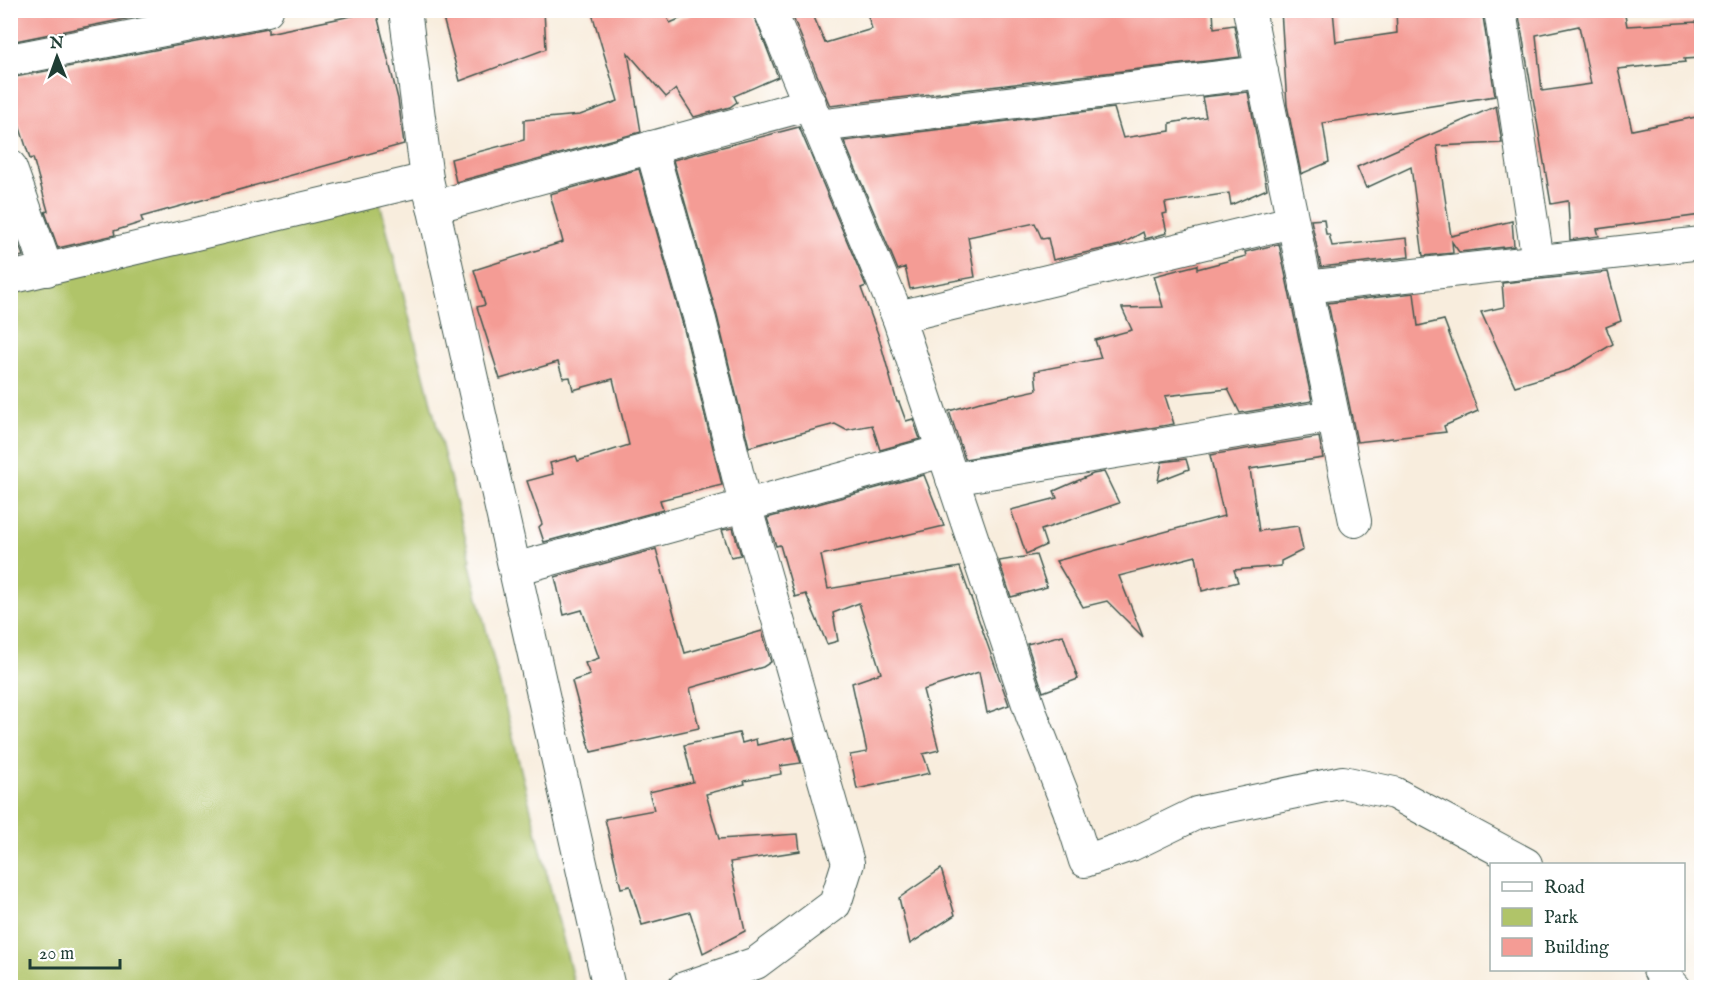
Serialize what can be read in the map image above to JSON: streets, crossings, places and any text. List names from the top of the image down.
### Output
{
  "legend": ["Road", "Park", "Building"],
  "scale_bar": "20 m",
  "north": "top"
}
